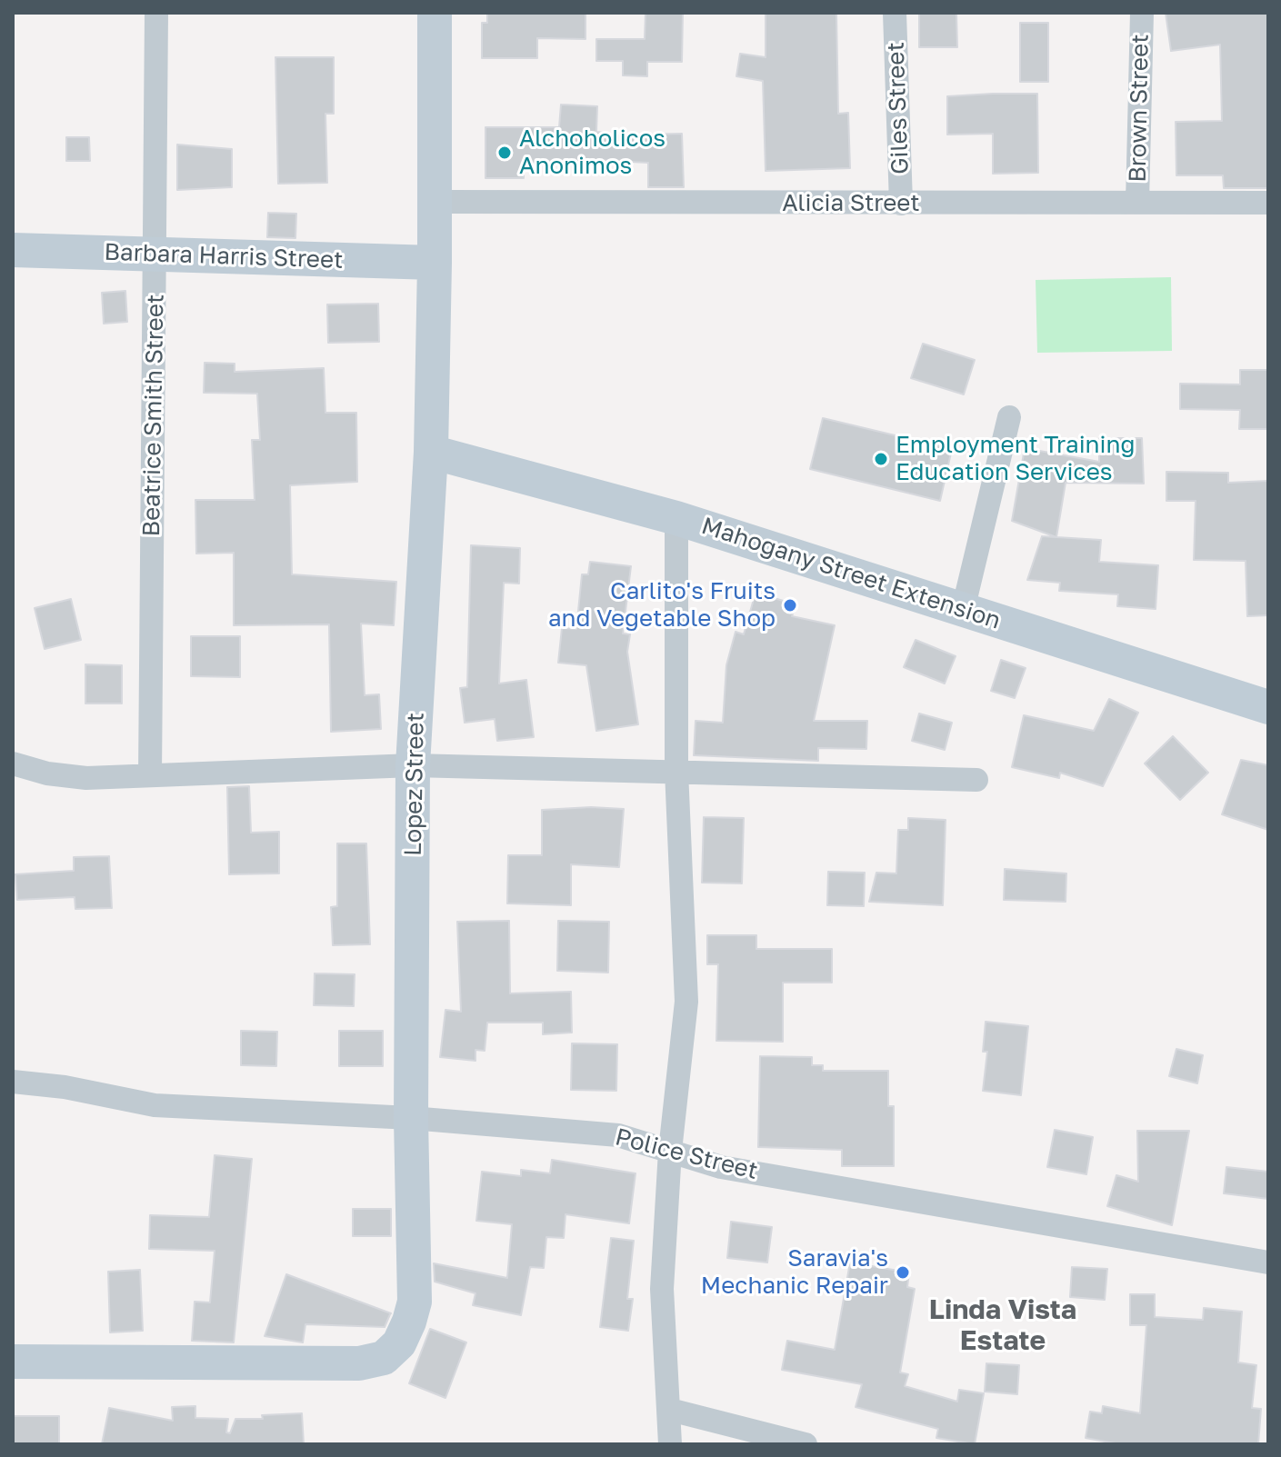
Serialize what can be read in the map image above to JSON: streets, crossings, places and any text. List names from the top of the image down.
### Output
{
  "streets": {
    "street": [
      "Giles Street",
      "Brown Street",
      "Alicia Street",
      "Barbara Harris Street",
      "Beatrice Smith Street",
      "Mahogany Street Extension",
      "Lopez Street",
      "Police Street"
    ]
  },
  "crossings": [
    ["Giles Street", "Alicia Street"],
    ["Brown Street", "Alicia Street"],
    ["Alicia Street", "Lopez Street"],
    ["Barbara Harris Street", "Beatrice Smith Street"],
    ["Barbara Harris Street", "Lopez Street"],
    ["Mahogany Street Extension", "Lopez Street"],
    ["Lopez Street", "Police Street"]
  ],
  "districts": ["Linda Vista Estate"],
  "places": [
    "Alchoholicos Anonimos",
    "Employment Training Education Services",
    "Carlito's Fruits and Vegetable Shop",
    "Saravia's Mechanic Repair"
  ]
}
